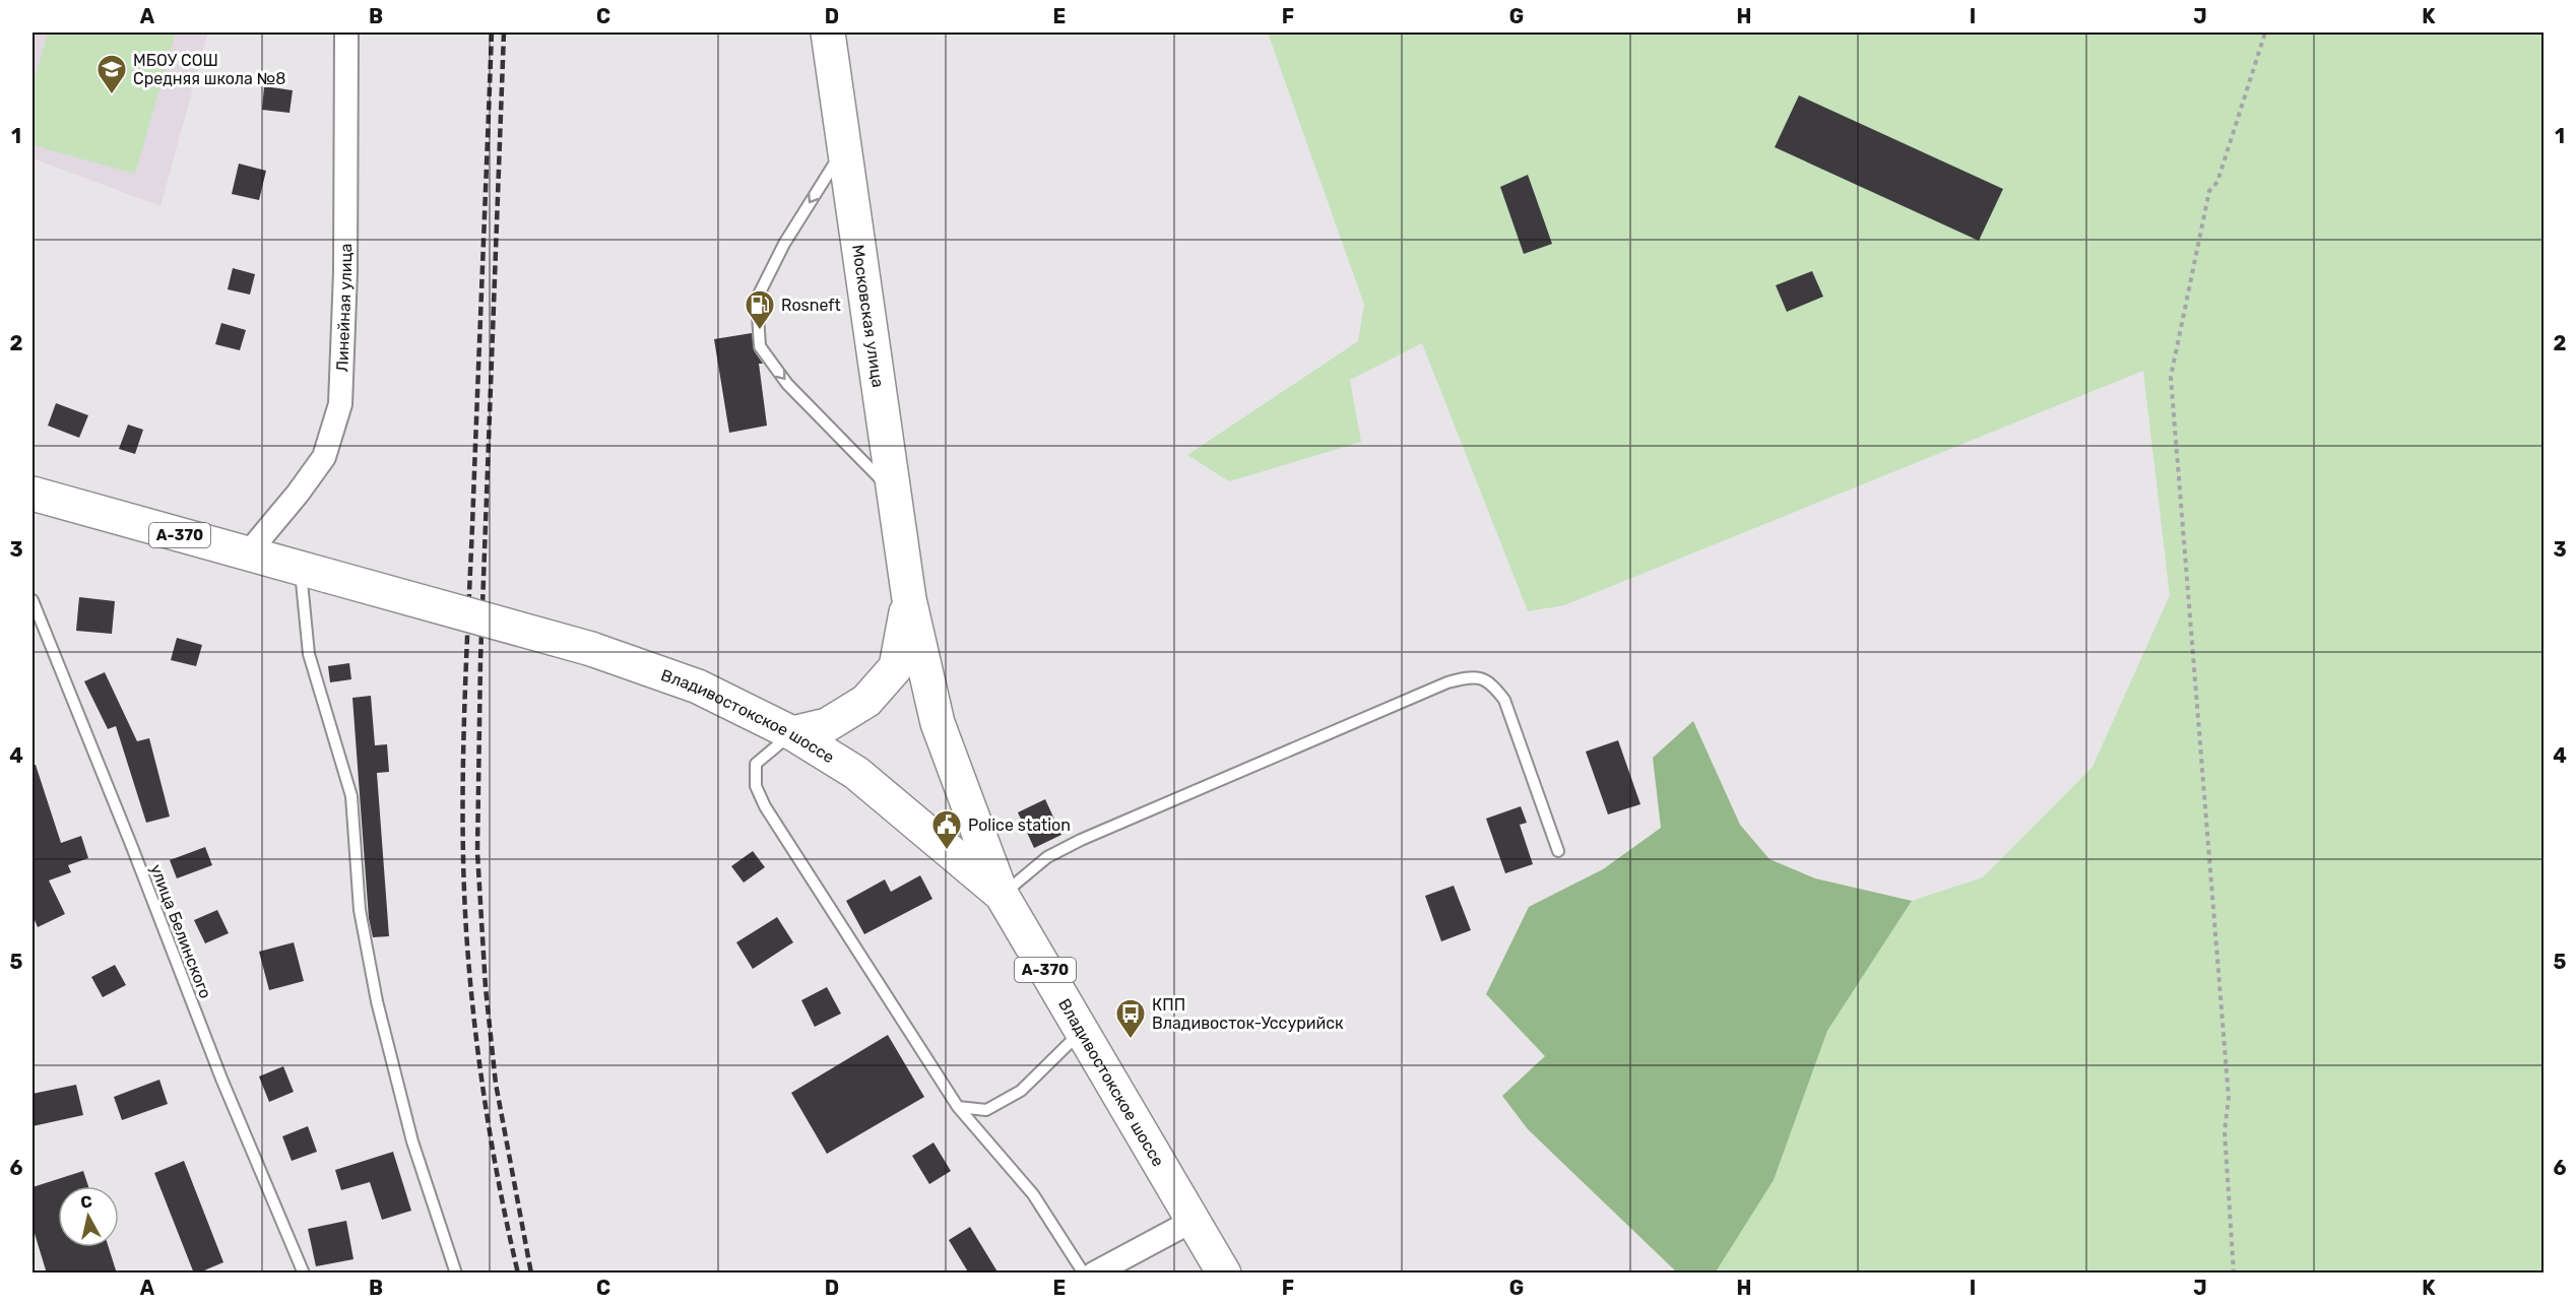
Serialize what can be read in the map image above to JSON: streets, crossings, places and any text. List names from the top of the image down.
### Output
{
  "streets": {
    "main road": ["Московская улица", "А-370", "Владивостокское шоссе"],
    "street": ["Линейная улица"],
    "lane": ["улица Белинского"]
  },
  "crossings": [
    ["Линейная улица", "Владивостокское шоссе"],
    ["Московская улица", "Владивостокское шоссе"]
  ],
  "places": {
    "school or university": ["МБОУ СОШ Средняя школа №8"],
    "fuel station": ["Rosneft"],
    "public building": ["Police station"],
    "bus stop": ["КПП Владивосток-Уссурийск"]
  },
  "north": "top",
  "grid": {
    "columns": [
      "A",
      "B",
      "C",
      "D",
      "E",
      "F",
      "G",
      "H",
      "I",
      "J",
      "K"
    ],
    "rows": [
      "1",
      "2",
      "3",
      "4",
      "5",
      "6"
    ]
  }
}
